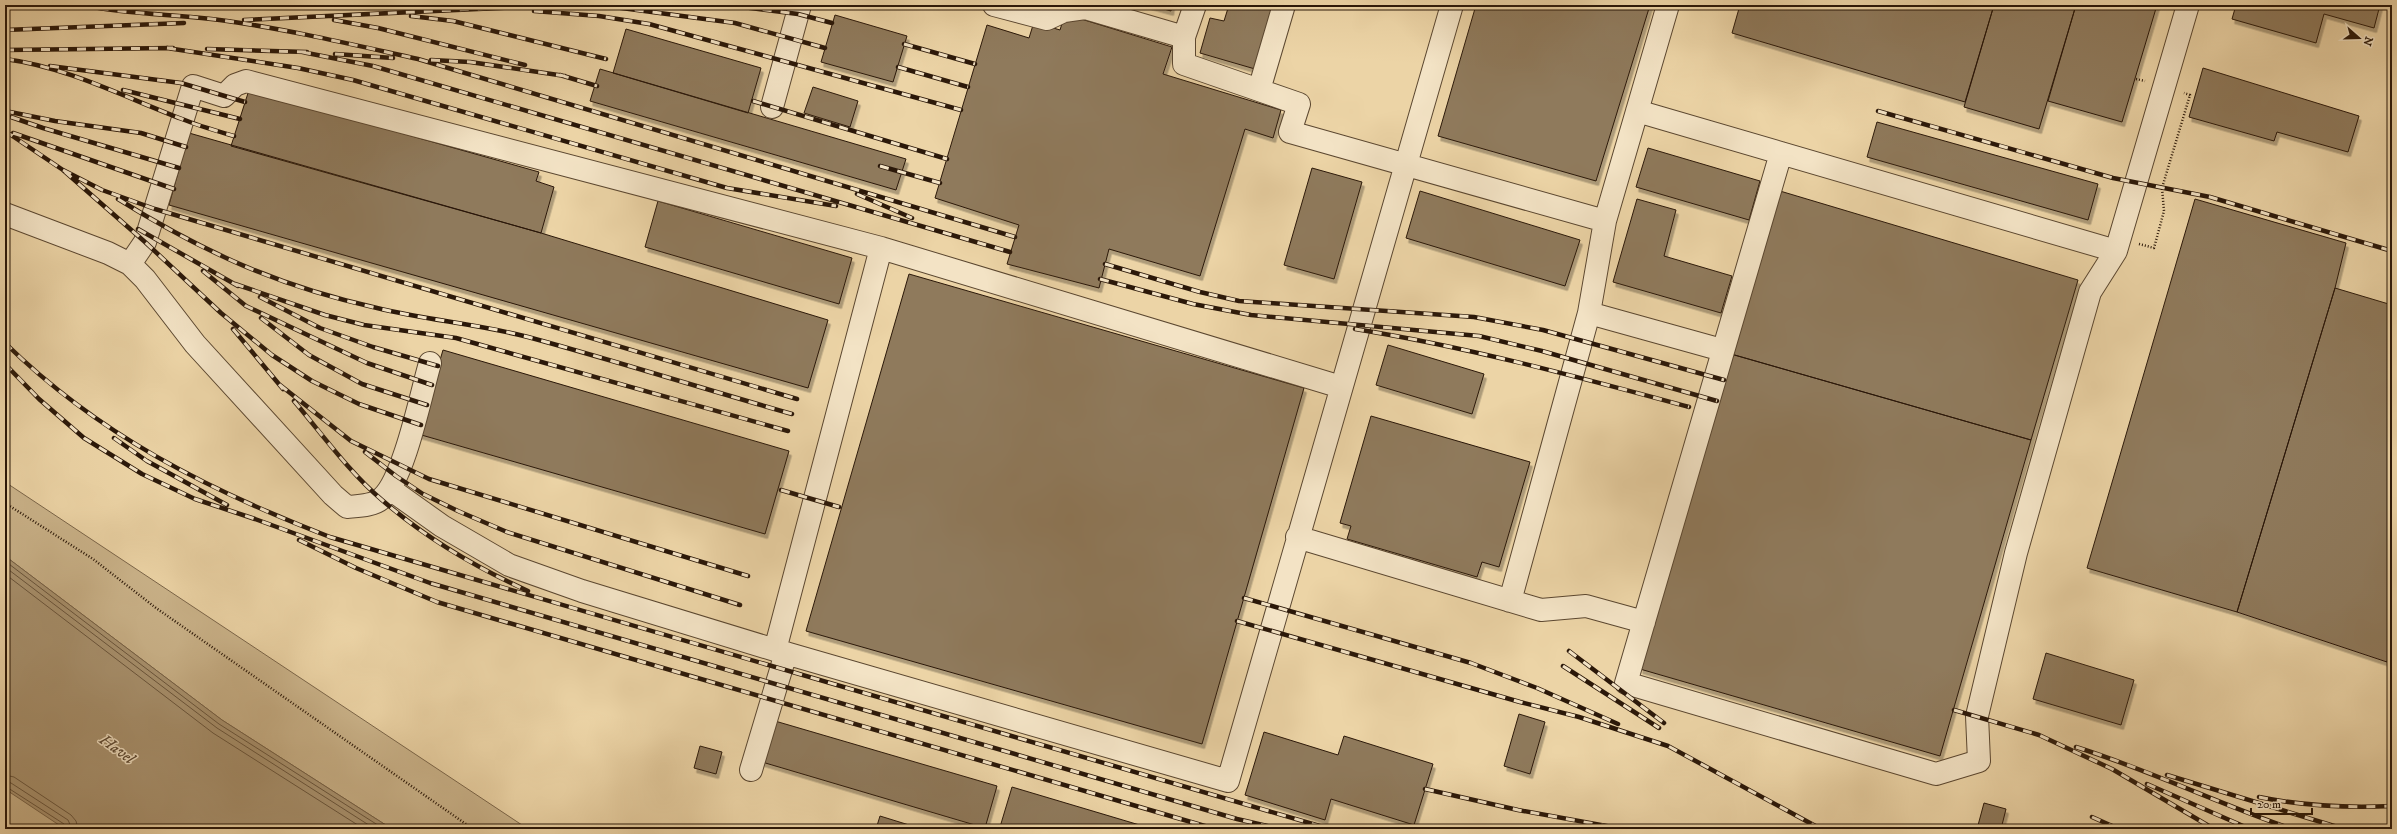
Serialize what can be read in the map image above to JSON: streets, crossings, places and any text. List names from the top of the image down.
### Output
{
  "water": ["Havel"],
  "scale_bar": "20 m",
  "north": "right"
}
